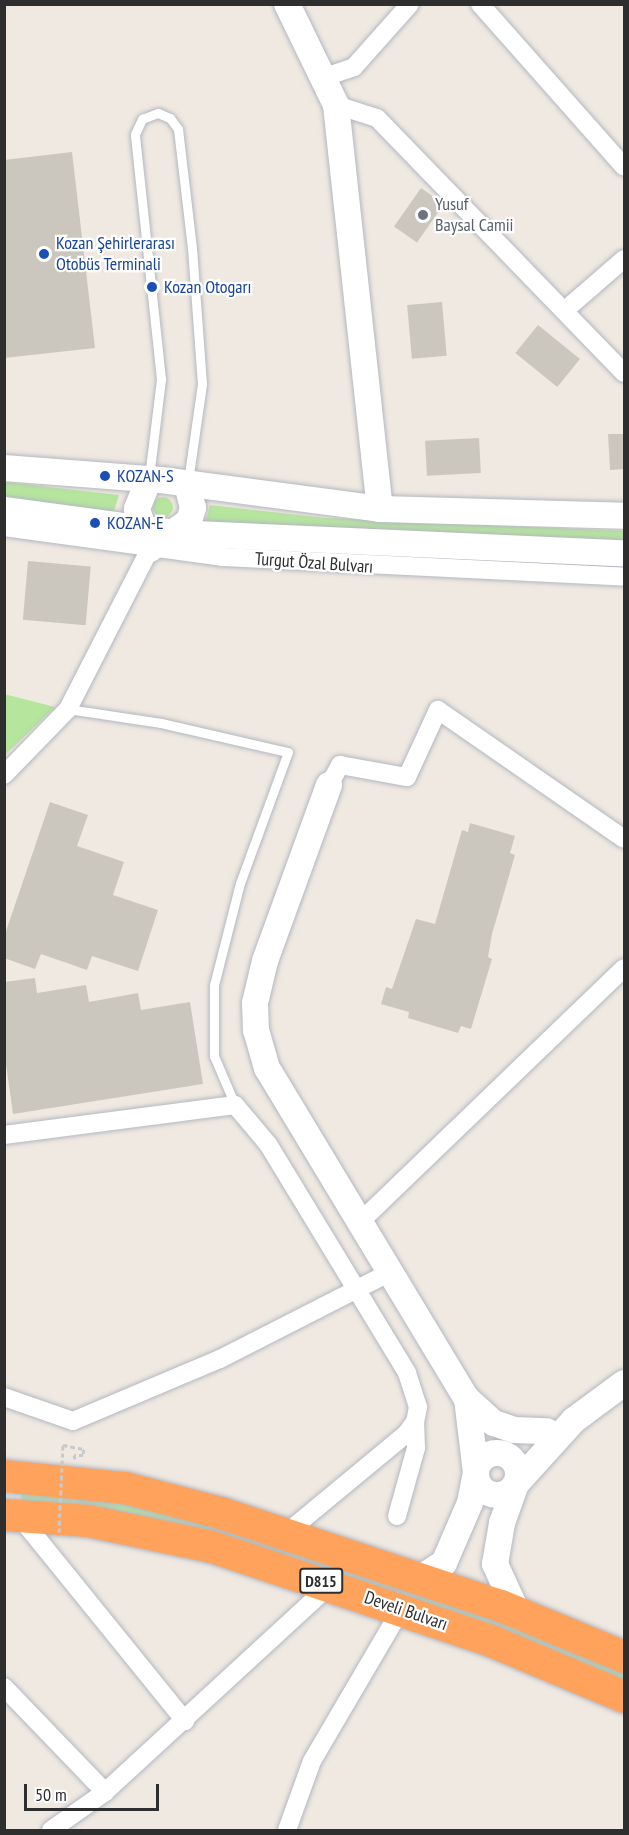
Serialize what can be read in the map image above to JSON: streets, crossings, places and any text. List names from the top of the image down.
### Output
{
  "streets": {
    "highway": ["D815", "Develi Bulvarı"],
    "street": ["Turgut Özal Bulvarı"]
  },
  "places": [
    "Yusuf Baysal Camii",
    "Kozan Şehirlerarası Otobüs Terminali",
    "Kozan Otogarı",
    "KOZAN-S",
    "KOZAN-E"
  ],
  "scale_bar": "50 m"
}
